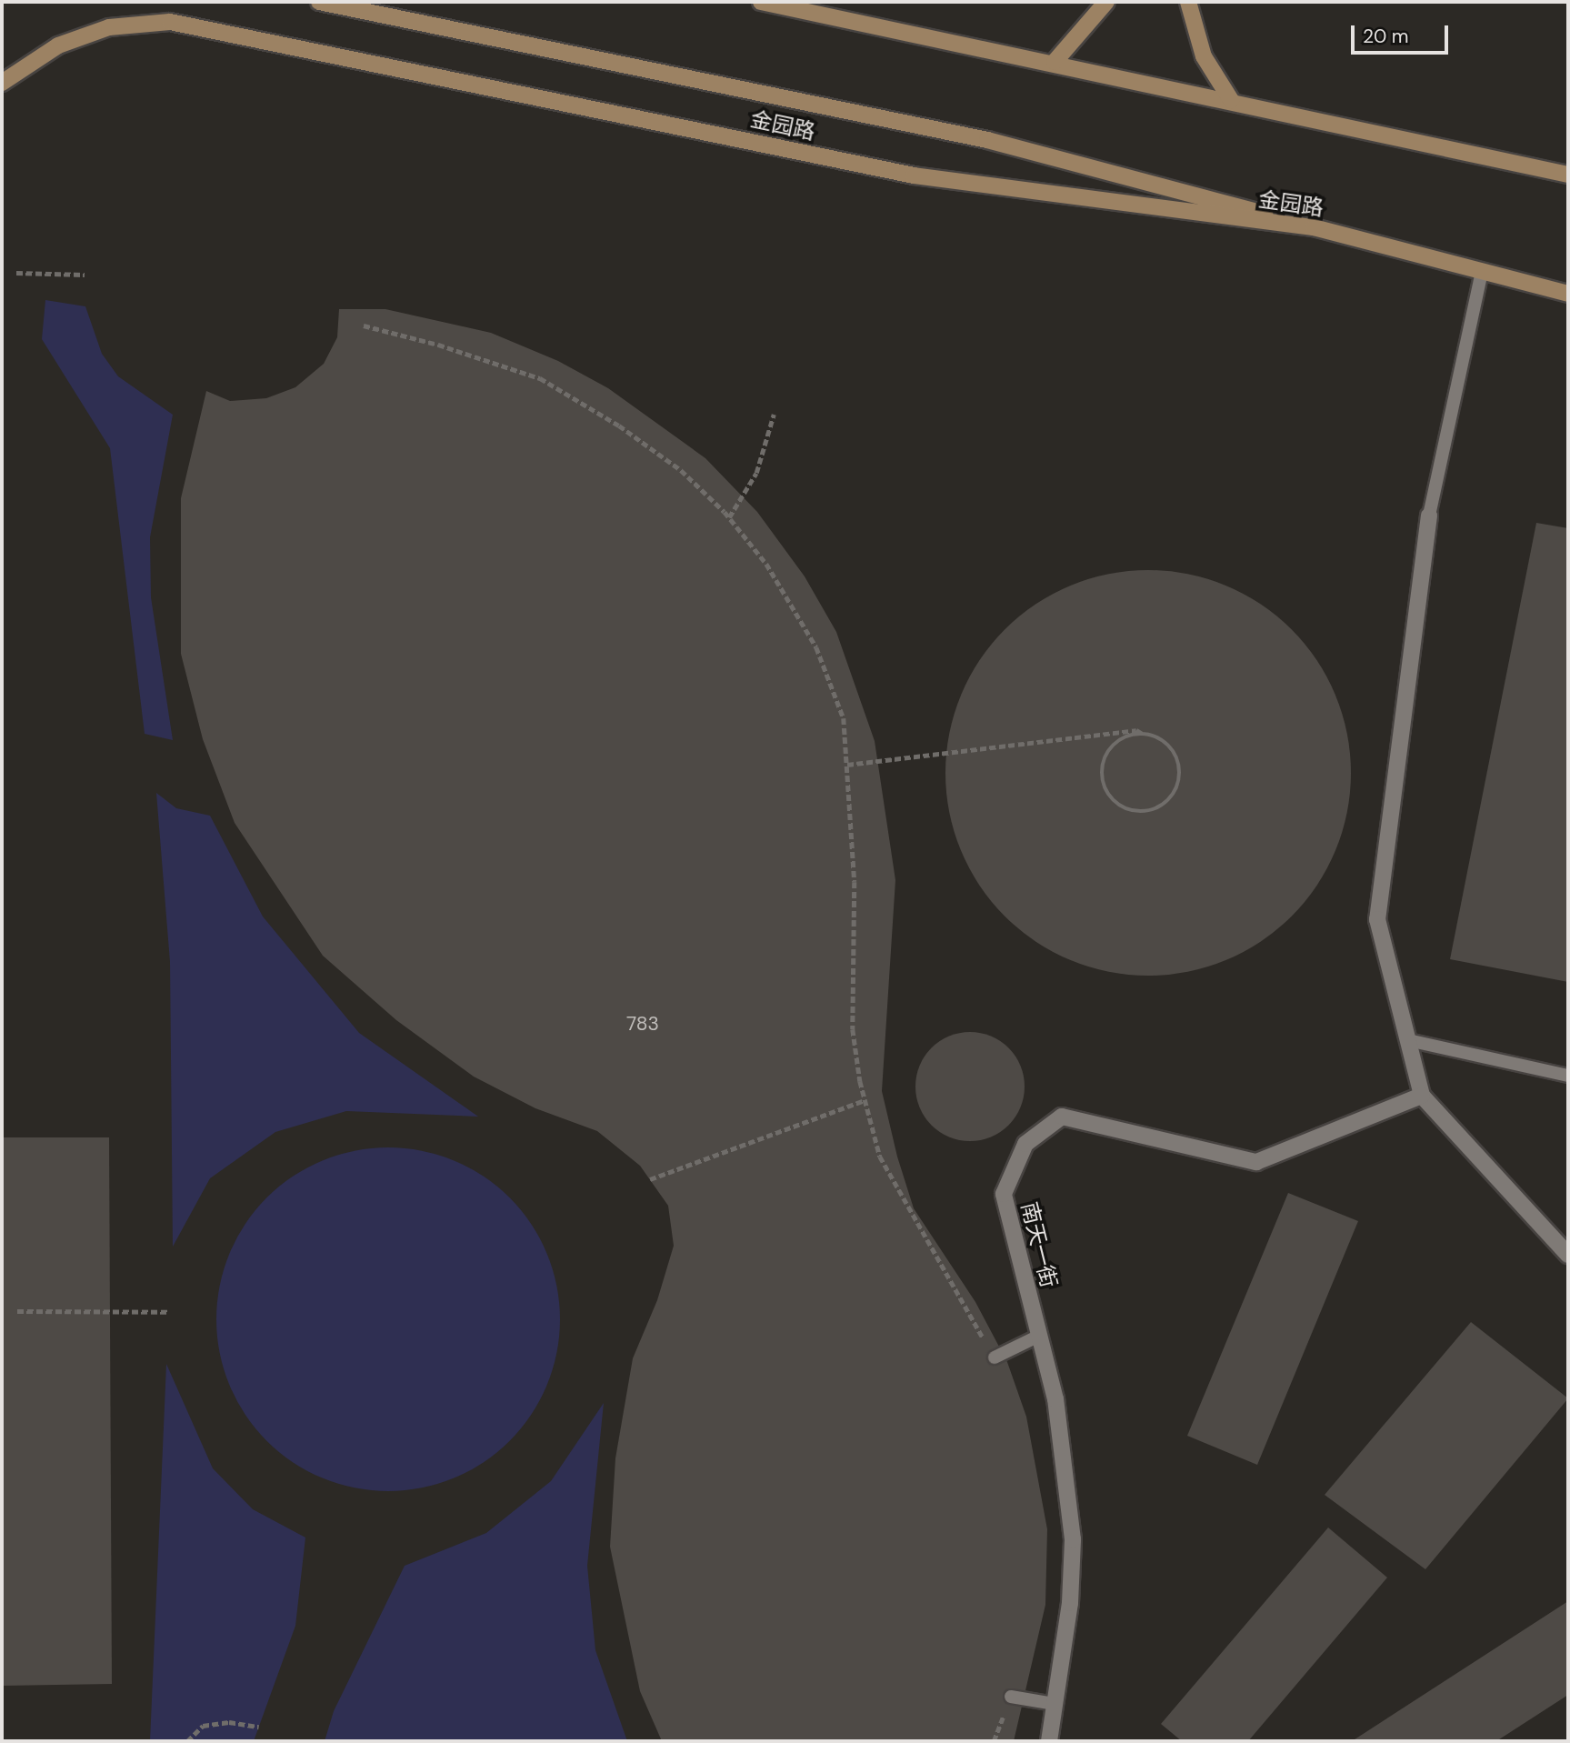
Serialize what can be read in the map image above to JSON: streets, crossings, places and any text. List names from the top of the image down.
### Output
{
  "streets": {
    "main road": ["金园路"],
    "street": ["南天一街"]
  },
  "house_numbers": ["783"],
  "scale_bar": "20 m"
}
